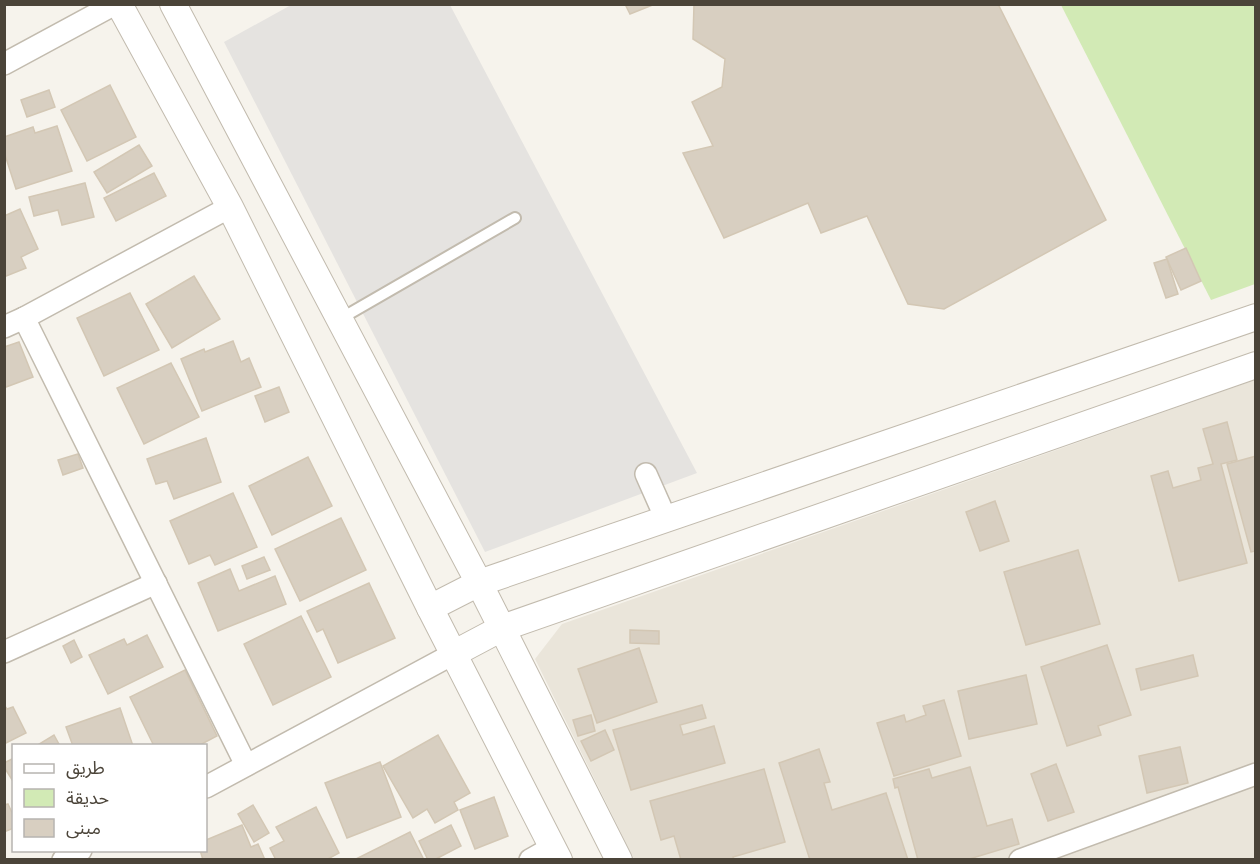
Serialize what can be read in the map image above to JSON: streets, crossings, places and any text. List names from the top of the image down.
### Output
{
  "legend": ["طريق", "حديقة", "مبنى"]
}
